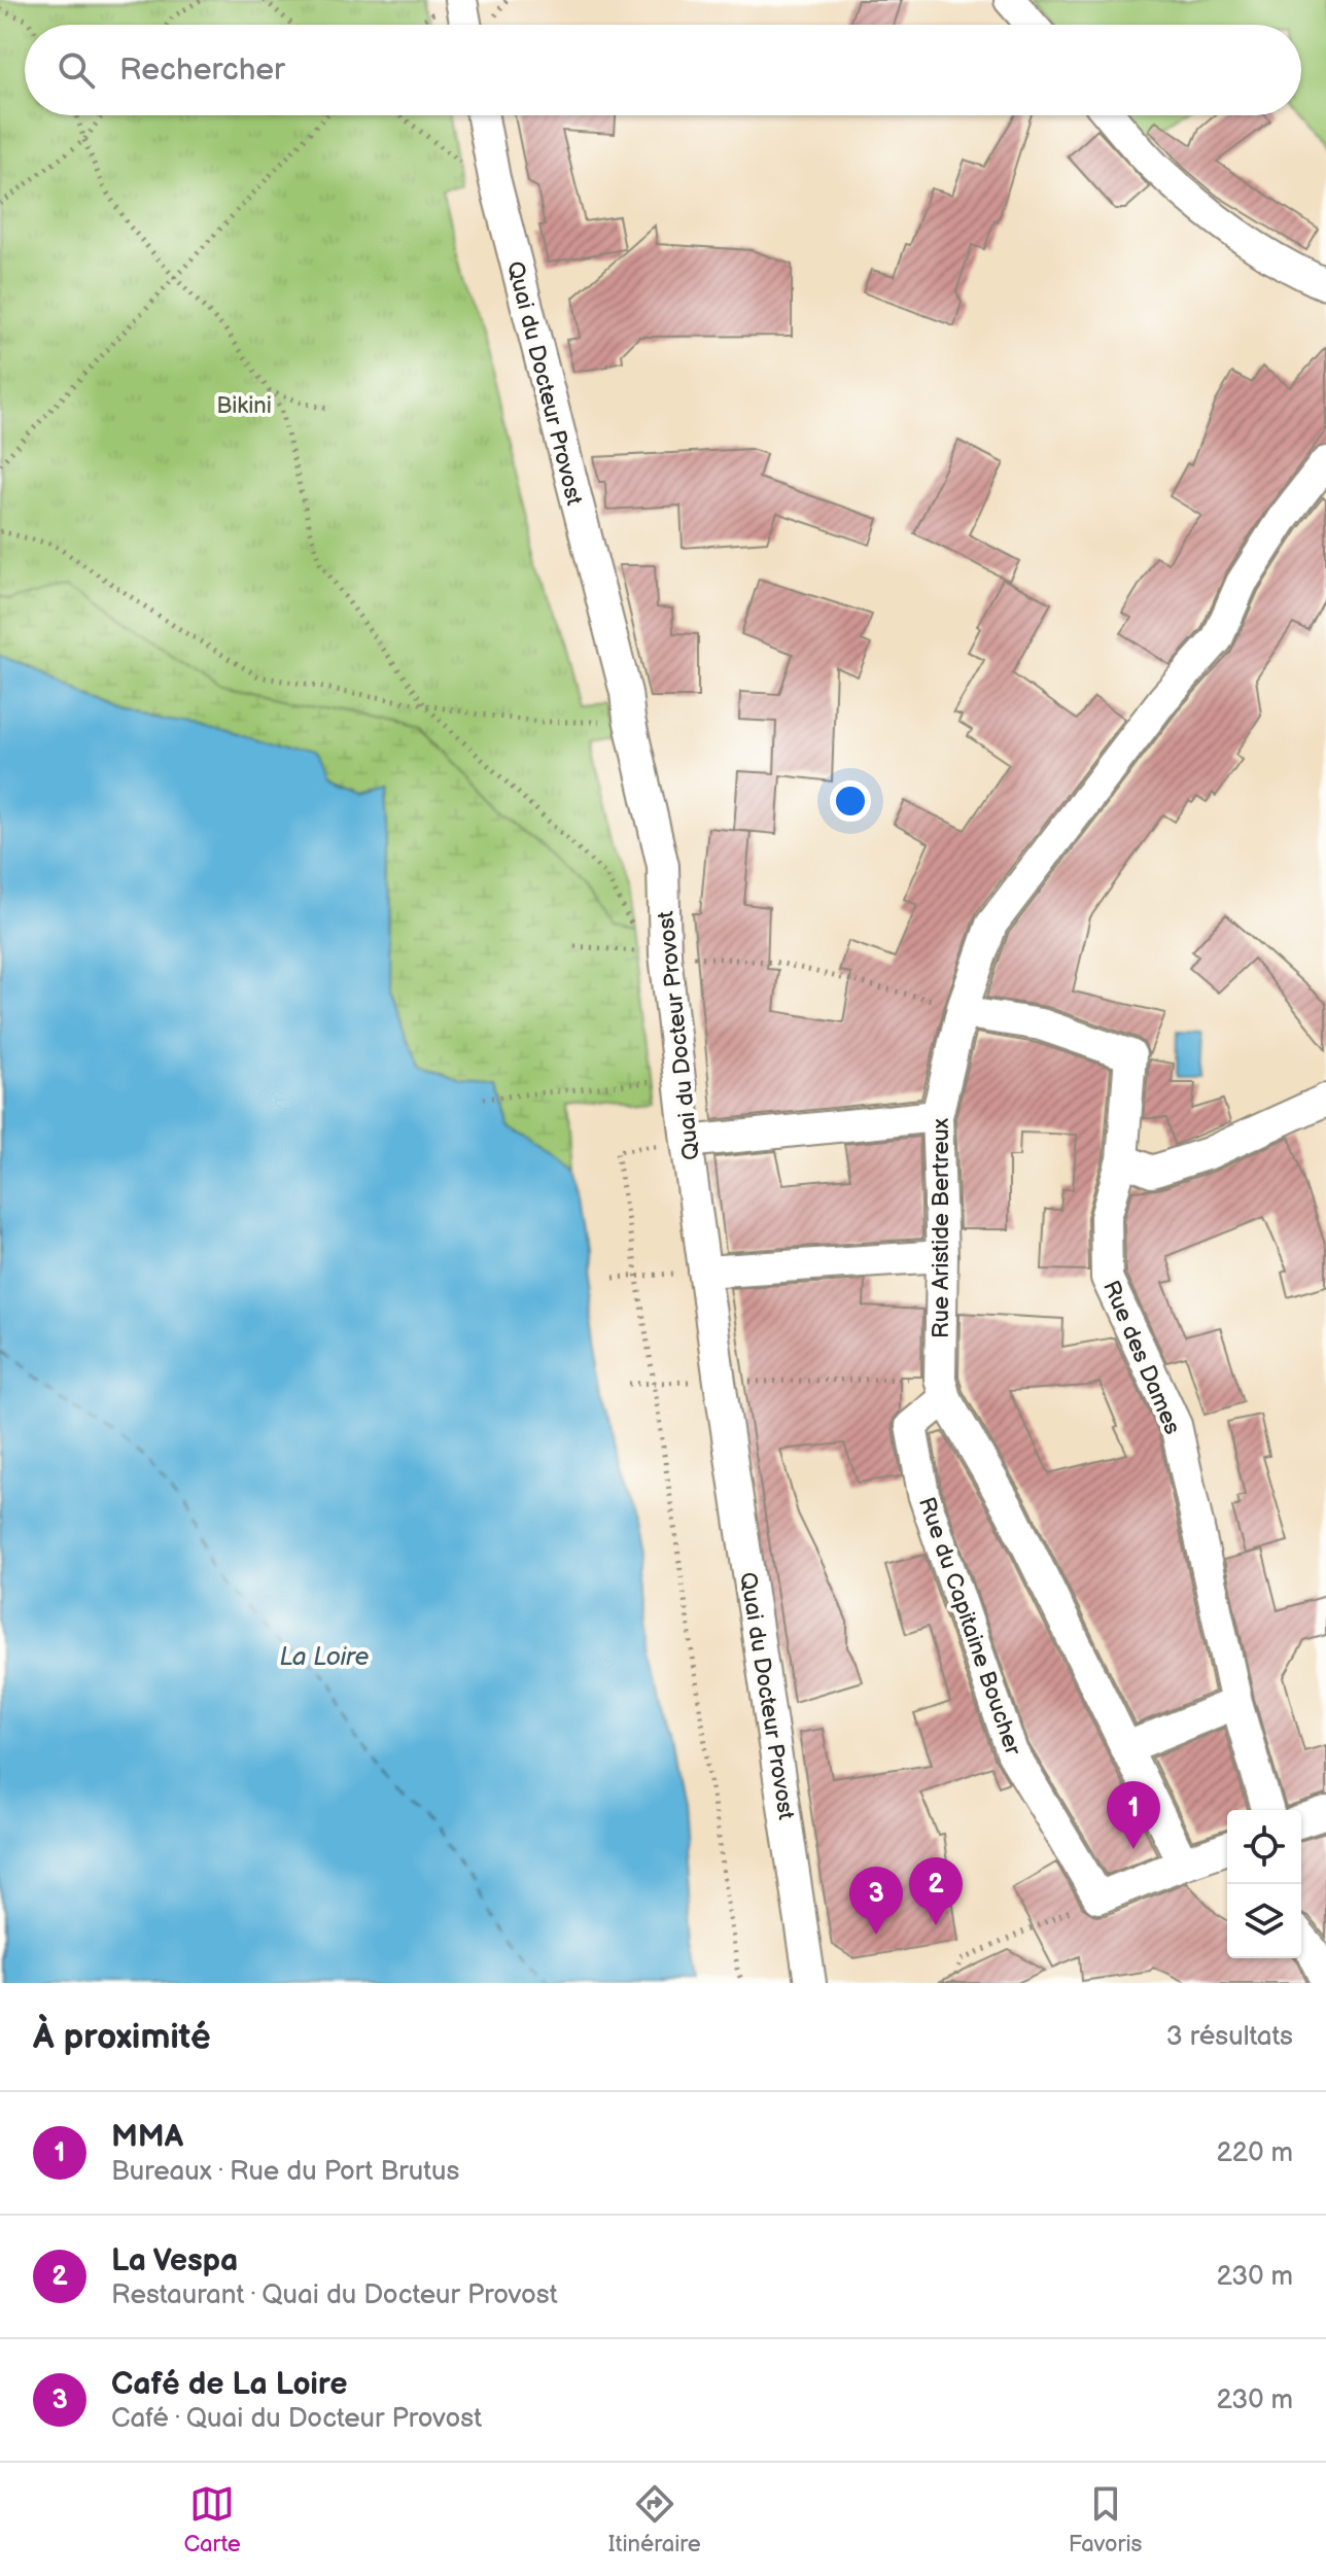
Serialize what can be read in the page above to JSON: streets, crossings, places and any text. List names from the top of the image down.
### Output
{
  "streets": {
    "street": [
      "Quai du Docteur Provost",
      "Rue Aristide Bertreux",
      "Rue des Dames",
      "Rue du Capitaine Boucher"
    ]
  },
  "crossings": [
    ["Rue Aristide Bertreux", "Rue des Dames"],
    ["Rue Aristide Bertreux", "Rue du Capitaine Boucher"]
  ],
  "water": ["La Loire"],
  "parks": ["Bikini"],
  "page": {
    "search": "Rechercher",
    "pins": ["1", "2", "3"],
    "heading": ["À proximité", "3 résultats"],
    "list": [
      {
        "mark": "1",
        "name": "MMA",
        "note": "Bureaux · Rue du Port Brutus",
        "value": "220 m"
      },
      {
        "mark": "2",
        "name": "La Vespa",
        "note": "Restaurant · Quai du Docteur Provost",
        "value": "230 m"
      },
      {
        "mark": "3",
        "name": "Café de La Loire",
        "note": "Café · Quai du Docteur Provost",
        "value": "230 m"
      }
    ],
    "nav": ["Carte", "Itinéraire", "Favoris"]
  }
}
